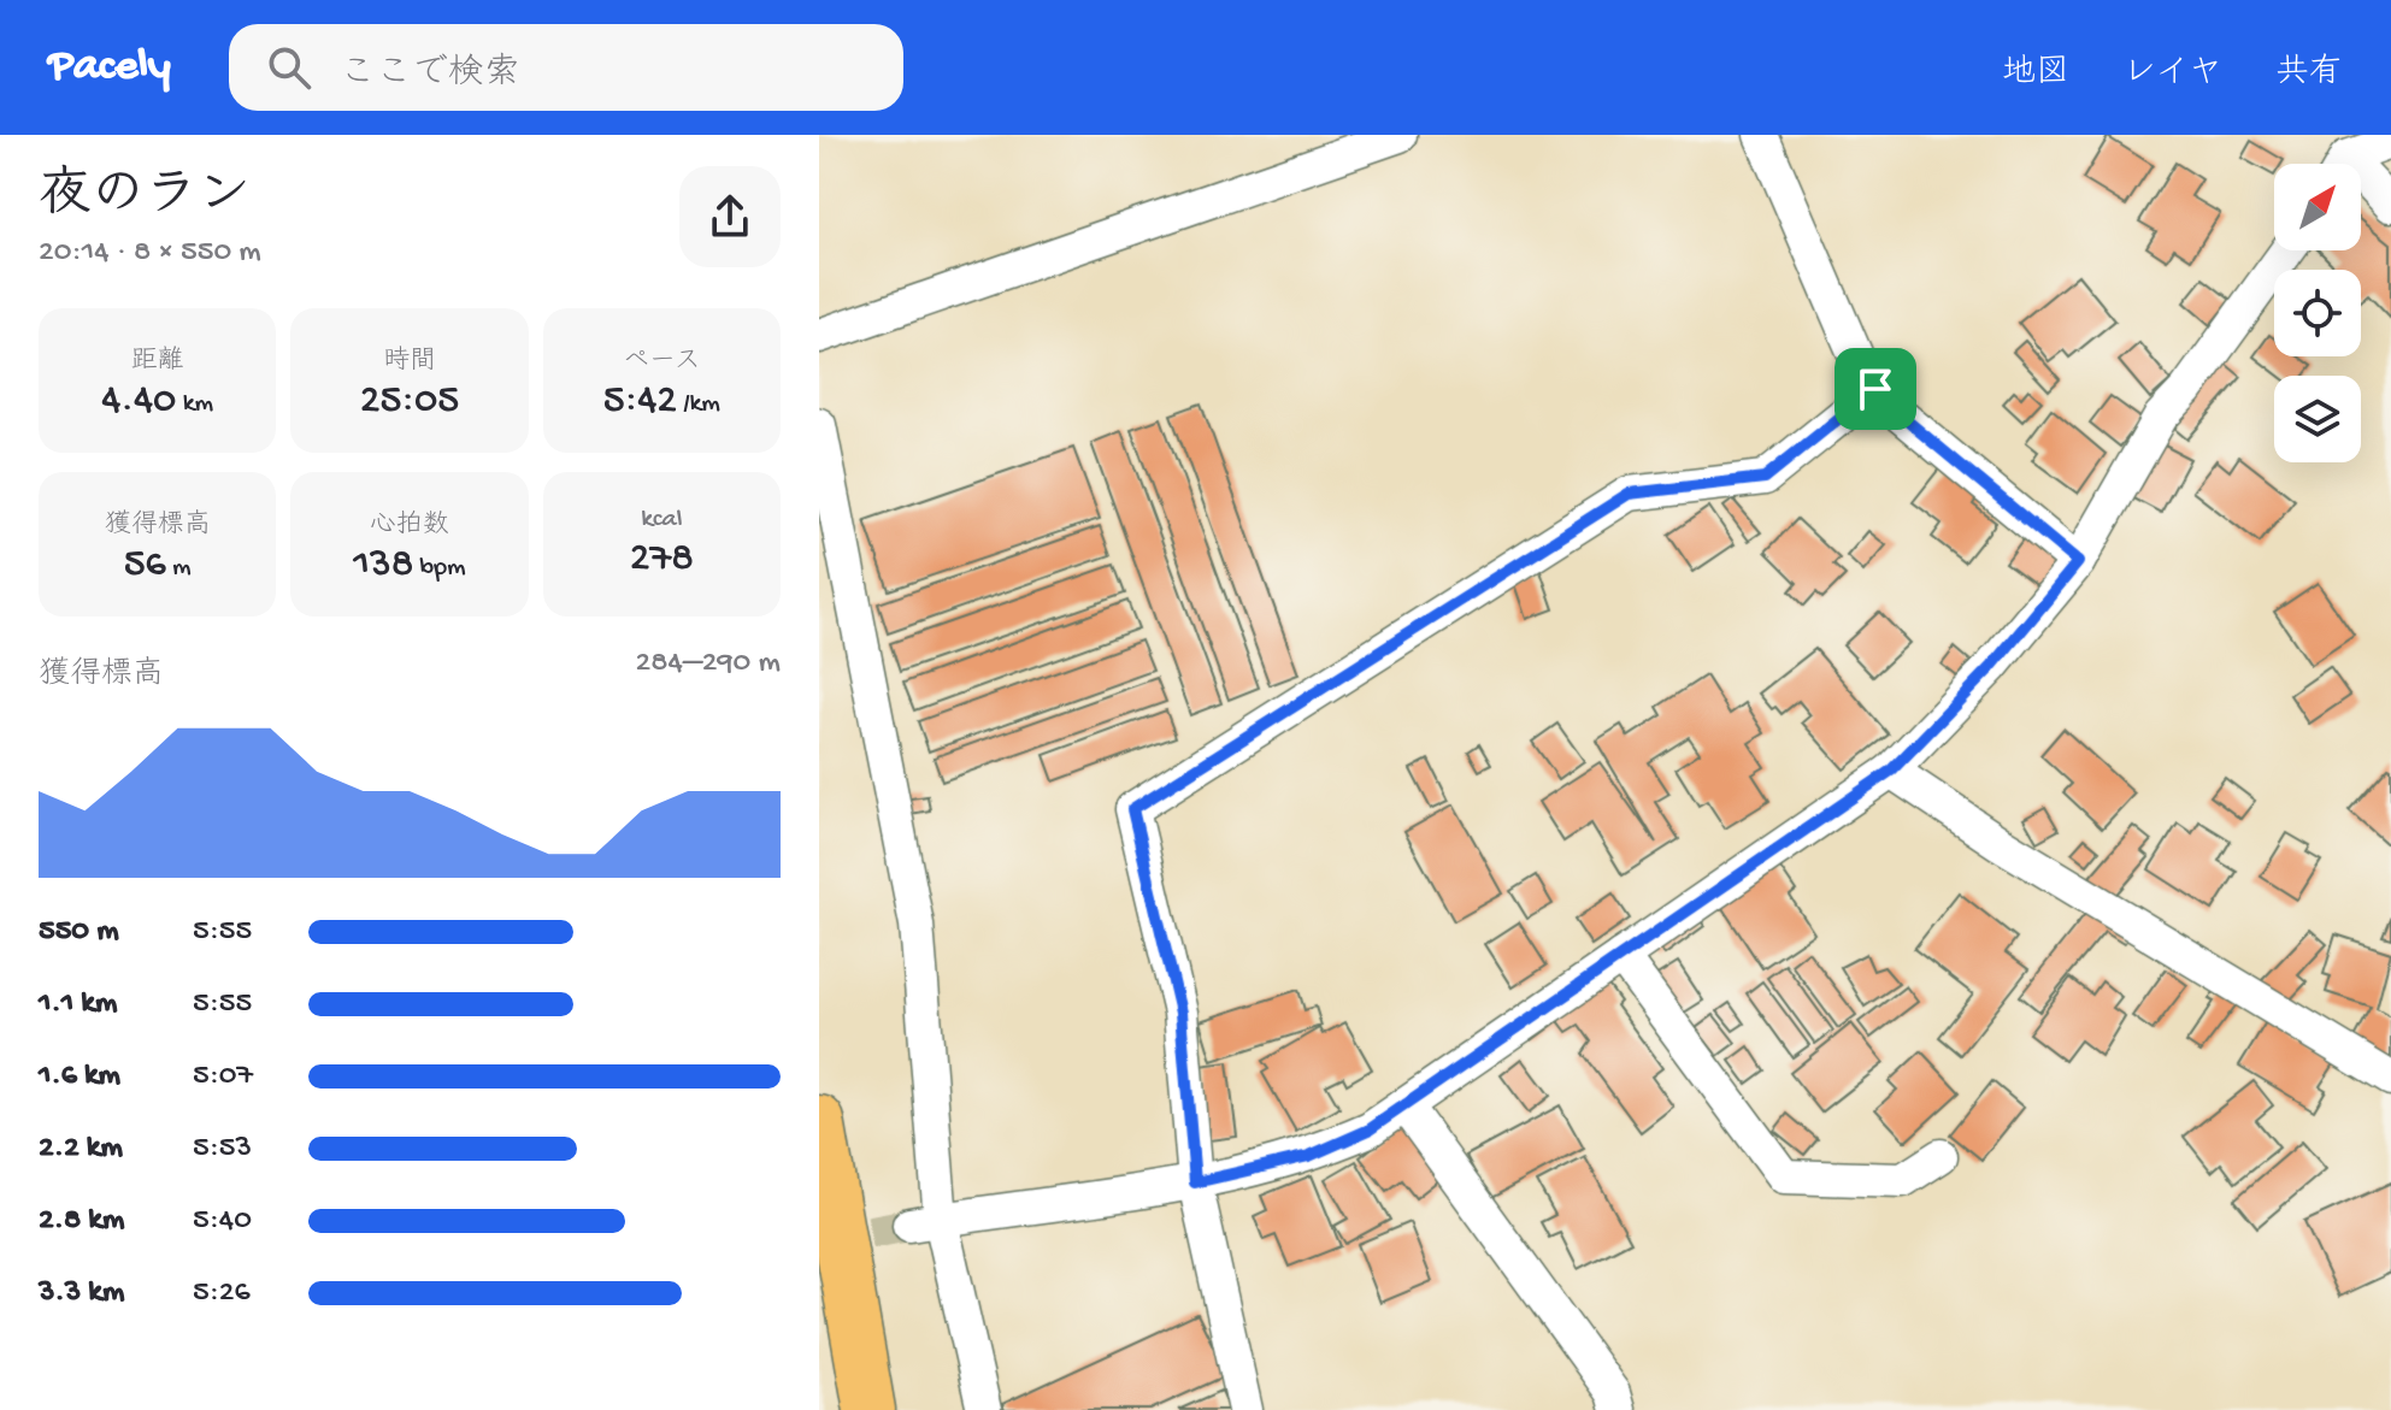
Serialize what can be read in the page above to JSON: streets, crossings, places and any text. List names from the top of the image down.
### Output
{
  "north": "top right",
  "page": {
    "header": "Pacely",
    "search": "ここで検索",
    "nav": ["地図", "レイヤ", "共有"],
    "heading": ["夜のラン", "20:14 · 8 × 550 m"],
    "stats": [
      ["距離", "4.40 km"],
      ["時間", "25:05"],
      ["ペース", "5:42 /km"],
      ["獲得標高", "56 m"],
      ["心拍数", "138 bpm"],
      ["kcal", "278"]
    ],
    "chart": ["獲得標高", "284–290 m"],
    "list": [
      {
        "name": "550 m",
        "note": "5:55"
      },
      {
        "name": "1.1 km",
        "note": "5:55"
      },
      {
        "name": "1.6 km",
        "note": "5:07"
      },
      {
        "name": "2.2 km",
        "note": "5:53"
      },
      {
        "name": "2.8 km",
        "note": "5:40"
      },
      {
        "name": "3.3 km",
        "note": "5:26"
      }
    ]
  }
}
